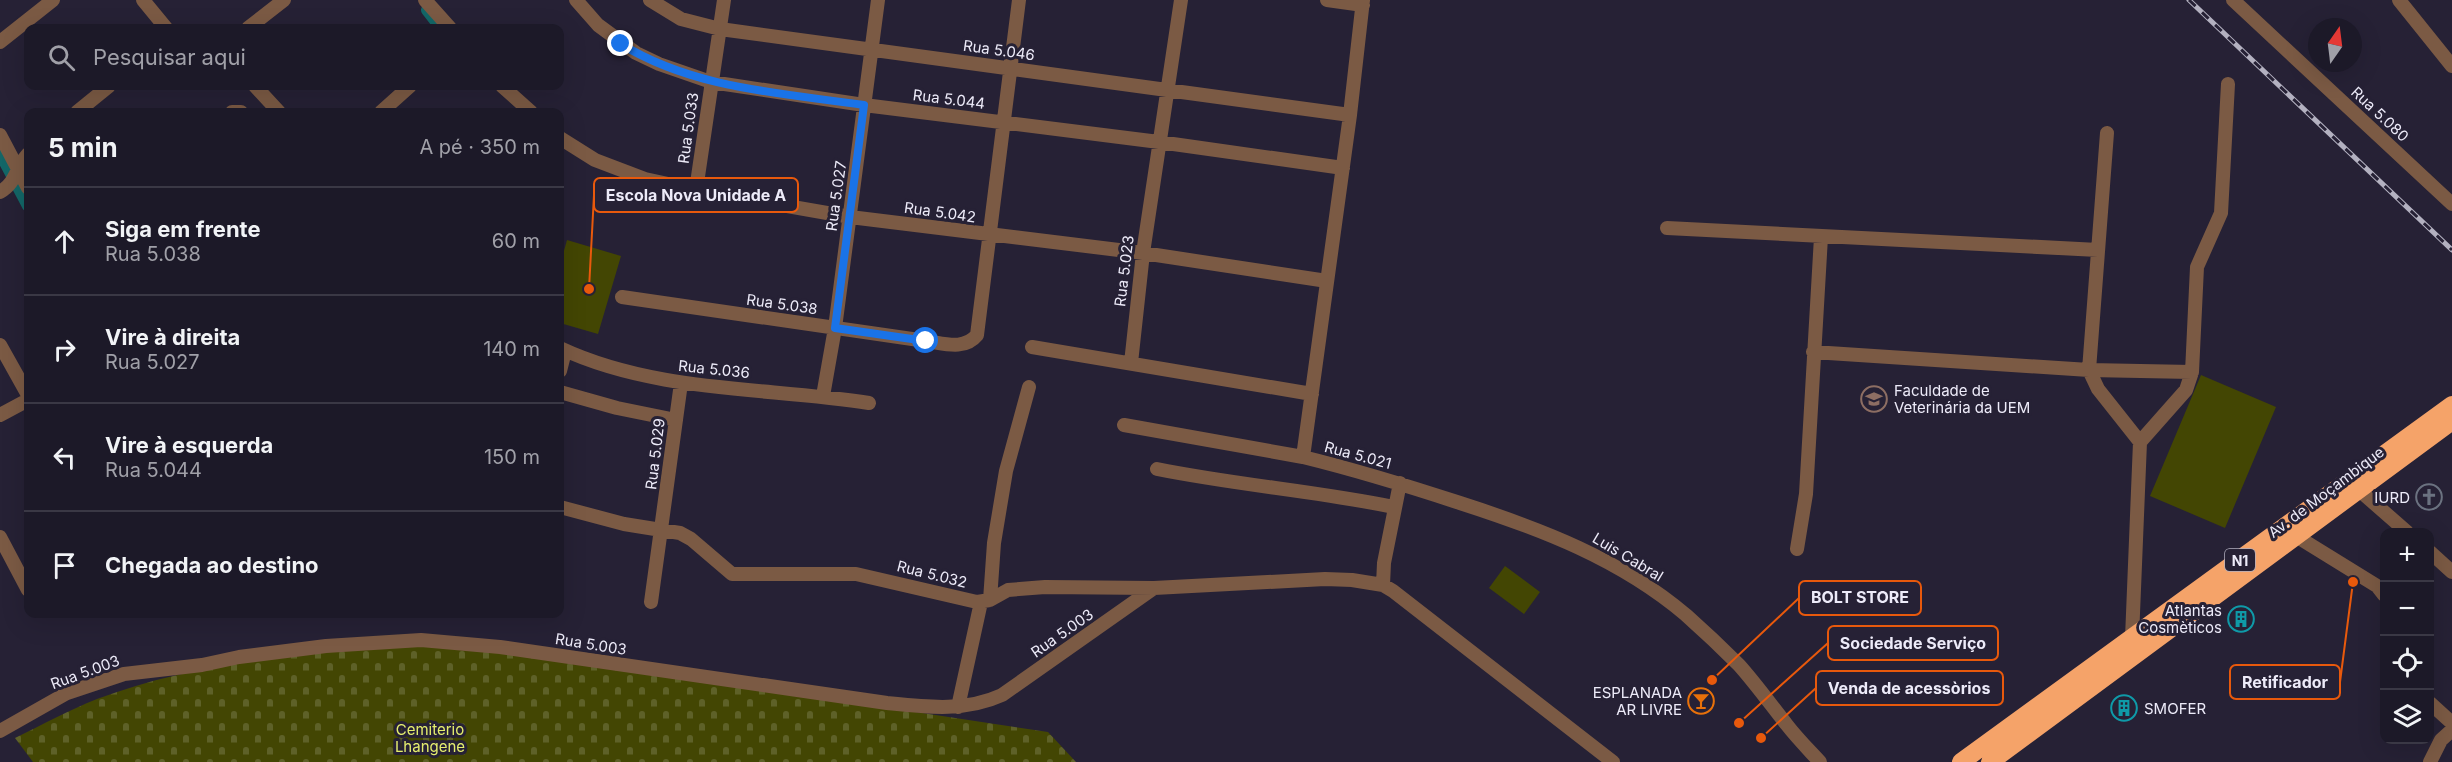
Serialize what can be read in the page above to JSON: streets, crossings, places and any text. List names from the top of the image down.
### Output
{
  "streets": {
    "highway": ["Av. de Moçambique", "N1"],
    "street": [
      "Rua 5.046",
      "Rua 5.044",
      "Rua 5.080",
      "Rua 5.033",
      "Rua 5.027",
      "Rua 5.042",
      "Rua 5.023",
      "Rua 5.038",
      "Rua 5.036",
      "Rua 5.029",
      "Rua 5.021",
      "Luis Cabral",
      "Rua 5.032",
      "Rua 5.003"
    ]
  },
  "crossings": [
    ["Rua 5.046", "Rua 5.033"],
    ["Rua 5.046", "Rua 5.027"],
    ["Rua 5.046", "Rua 5.023"],
    ["Rua 5.046", "Rua 5.021"],
    ["Rua 5.044", "Rua 5.033"],
    ["Rua 5.044", "Rua 5.027"],
    ["Rua 5.044", "Rua 5.023"],
    ["Rua 5.044", "Rua 5.021"],
    ["Rua 5.033", "Rua 5.042"],
    ["Rua 5.027", "Rua 5.042"],
    ["Rua 5.027", "Rua 5.038"],
    ["Rua 5.027", "Rua 5.036"],
    ["Rua 5.042", "Rua 5.023"],
    ["Rua 5.042", "Rua 5.038"],
    ["Rua 5.042", "Rua 5.021"],
    ["Rua 5.036", "Rua 5.029"],
    ["Rua 5.029", "Rua 5.032"],
    ["Rua 5.021", "Luis Cabral"]
  ],
  "parks": ["Cemiterio Lhangene"],
  "places": {
    "other": [
      "Escola Nova Unidade A",
      "Retificador",
      "BOLT STORE",
      "Sociedade Serviço",
      "Venda de acessòrios"
    ],
    "school or university": ["Faculdade de Veterinária da UEM"],
    "church": ["IURD"],
    "building": ["Atlantas Cosmèticos", "SMOFER"],
    "bar": ["ESPLANADA AR LIVRE"]
  },
  "north": "top",
  "page": {
    "search": "Pesquisar aqui",
    "heading": ["5 min", "A pé · 350 m"],
    "list": [
      ["Siga em frente", "Rua 5.038", "60 m"],
      ["Vire à direita", "Rua 5.027", "140 m"],
      ["Vire à esquerda", "Rua 5.044", "150 m"],
      "Chegada ao destino"
    ],
    "map_buttons": ["+", "−"]
  }
}
